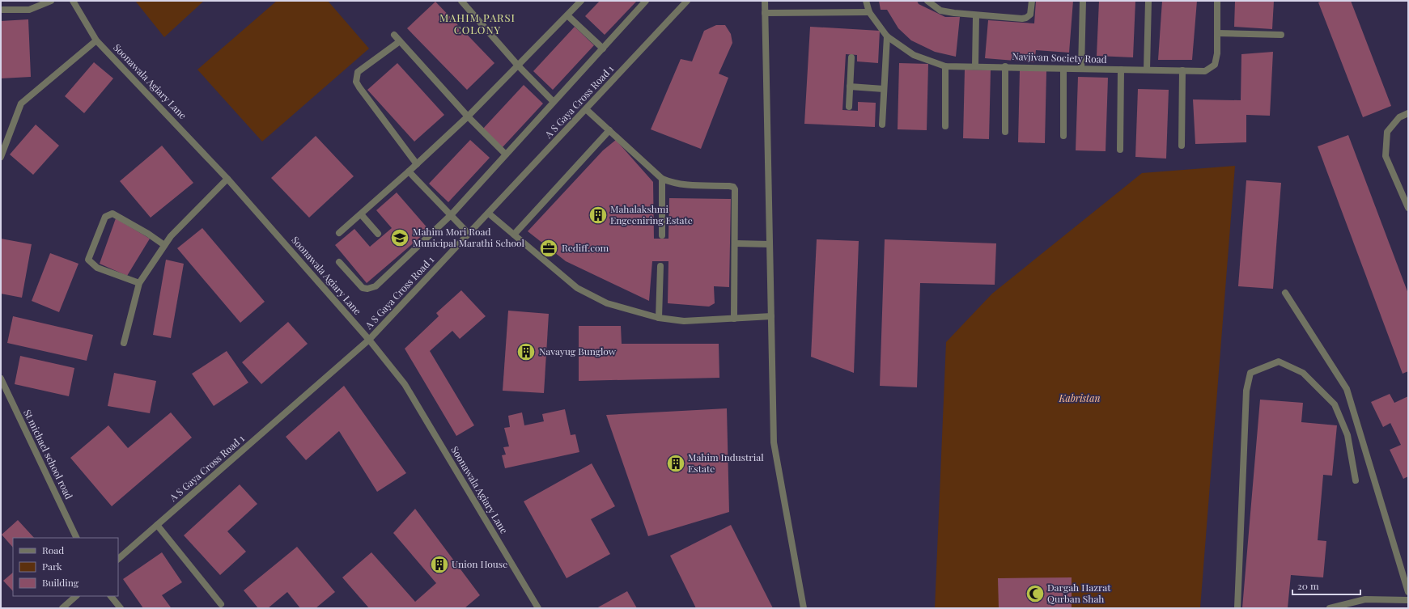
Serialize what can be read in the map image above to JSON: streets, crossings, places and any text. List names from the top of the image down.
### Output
{
  "streets": {
    "street": [
      "Navjivan Society Road",
      "Soonawala Agiary Lane",
      "A S Gaya Cross Road 1",
      "St michael school road"
    ]
  },
  "crossings": [
    ["Soonawala Agiary Lane", "A S Gaya Cross Road 1"]
  ],
  "districts": ["MAHIM PARSI COLONY"],
  "parks": ["Kabristan"],
  "places": {
    "building": [
      "Mahalakshmi Engeeniring Estate",
      "Navayug Bunglow",
      "Mahim Industrial Estate",
      "Union House"
    ],
    "school or university": ["Mahim Mori Road Municipal Marathi School"],
    "office": ["Rediff.com"],
    "mosque": ["Dargah Hazrat Qurban Shah"]
  },
  "legend": ["Road", "Park", "Building"],
  "scale_bar": "20 m"
}
